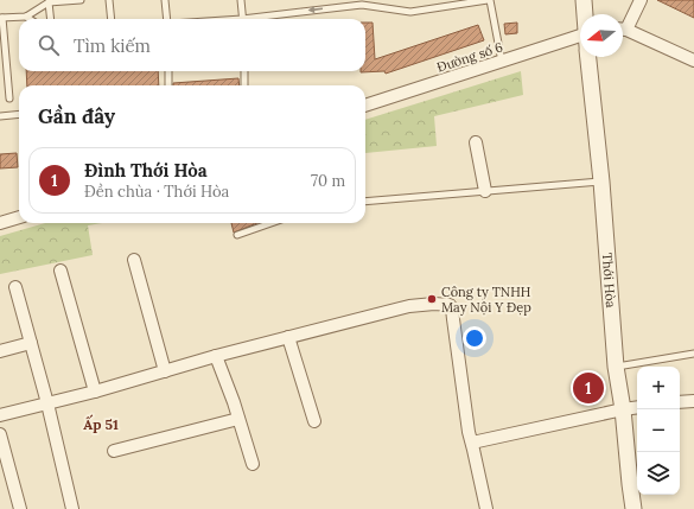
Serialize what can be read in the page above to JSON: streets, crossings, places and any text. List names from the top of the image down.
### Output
{
  "streets": {
    "street": ["Đường số 6", "Thới Hòa"]
  },
  "districts": ["Ấp 51"],
  "places": ["Công ty TNHH May Nội Y Đẹp"],
  "north": "left",
  "page": {
    "search": "Tìm kiếm",
    "heading": "Gần đây",
    "list": [
      {
        "mark": "1",
        "name": "Đình Thới Hòa",
        "note": "Đền chùa · Thới Hòa",
        "value": "70 m"
      }
    ],
    "map_buttons": ["+", "−"],
    "pins": "1"
  }
}
